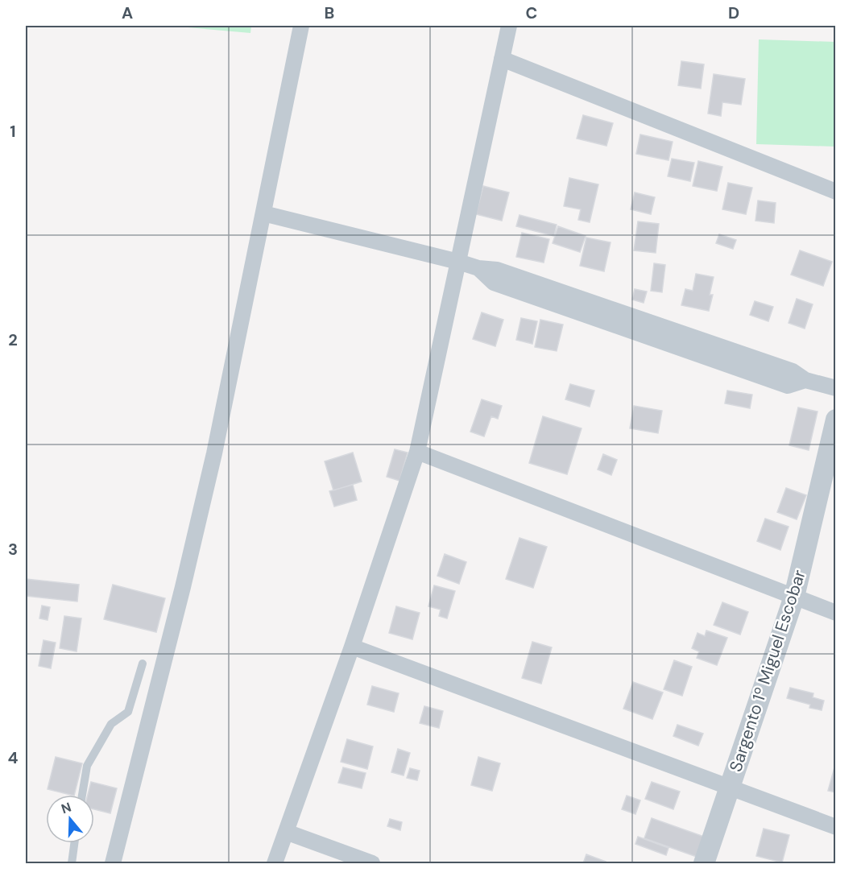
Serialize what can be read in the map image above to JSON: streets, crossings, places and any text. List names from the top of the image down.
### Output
{
  "streets": {
    "street": ["Sargento 1º Miguel Escobar"]
  },
  "north": "top",
  "grid": {
    "columns": [
      "A",
      "B",
      "C",
      "D"
    ],
    "rows": [
      "1",
      "2",
      "3",
      "4"
    ]
  }
}
